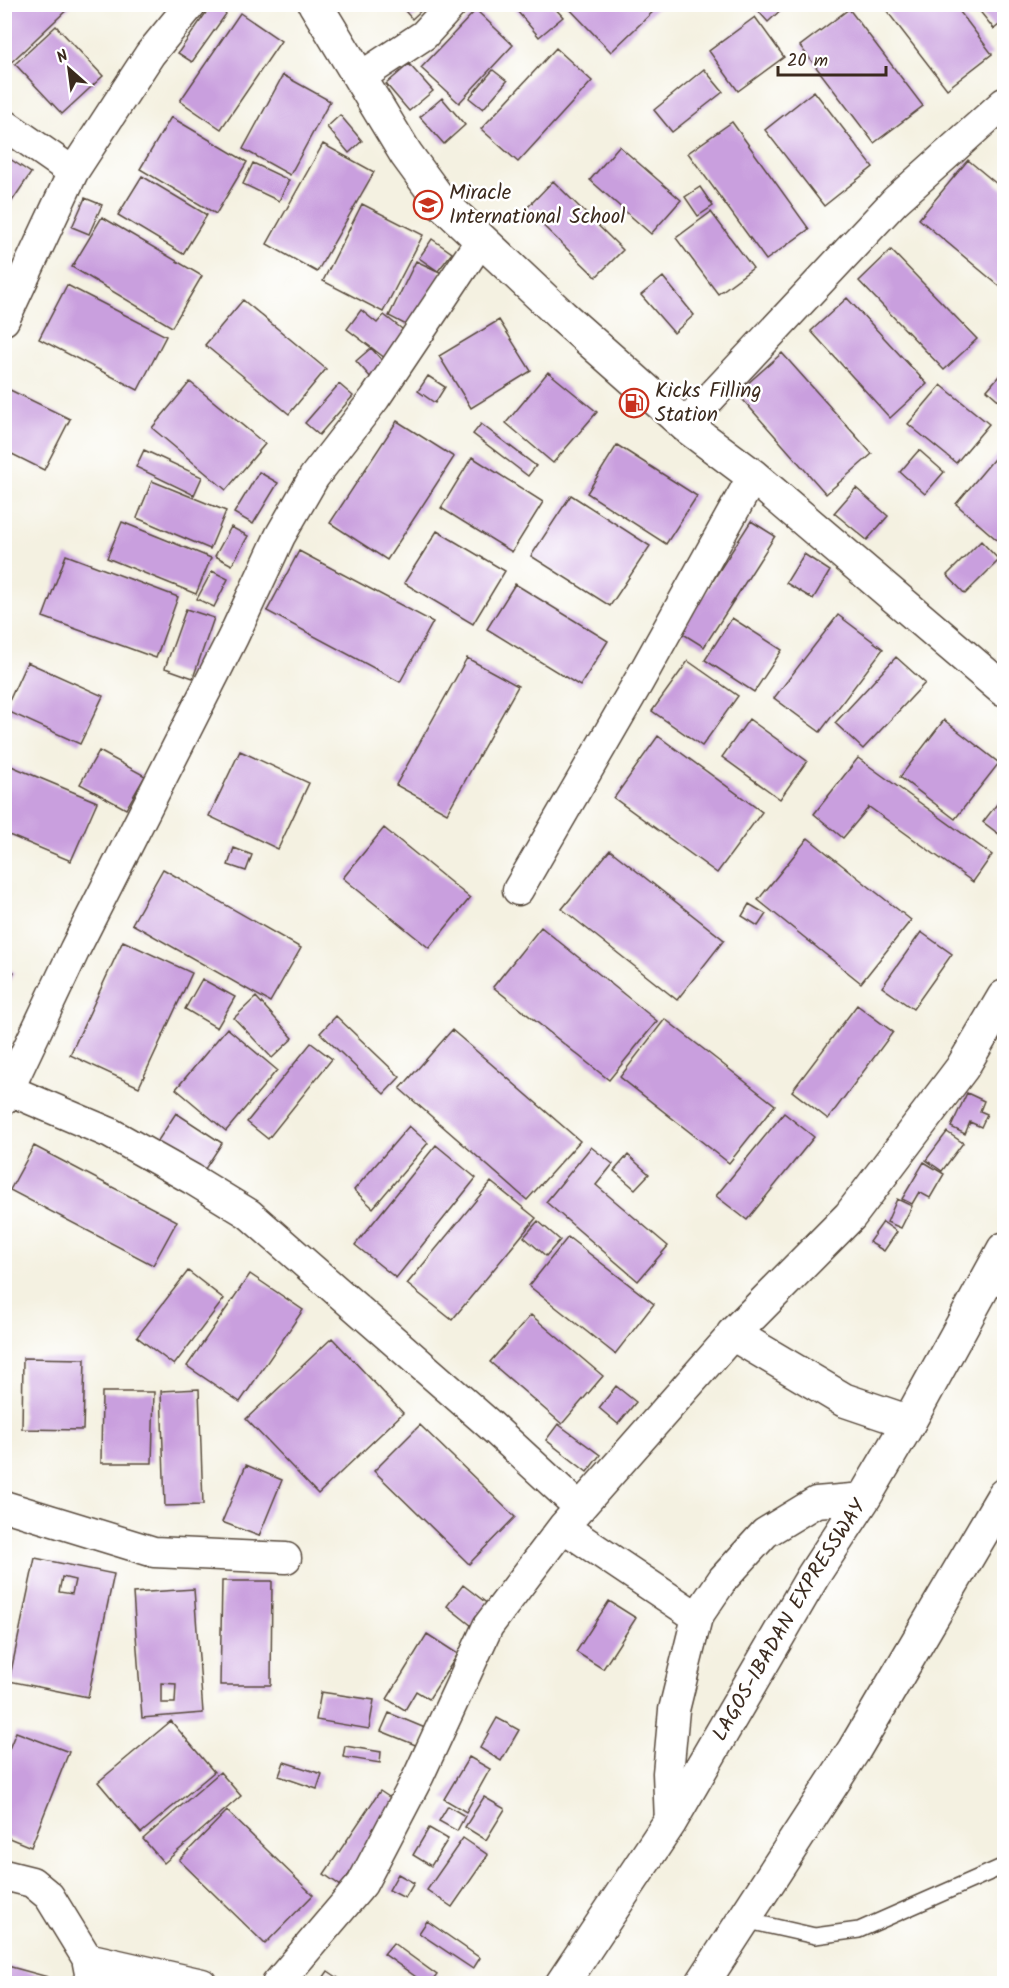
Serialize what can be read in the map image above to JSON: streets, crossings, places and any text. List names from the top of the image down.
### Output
{
  "streets": {
    "main road": ["LAGOS-IBADAN EXPRESSWAY"]
  },
  "places": {
    "school or university": ["Miracle International School"],
    "fuel station": ["Kicks Filling Station"]
  },
  "scale_bar": "20 m",
  "north": "top left"
}
